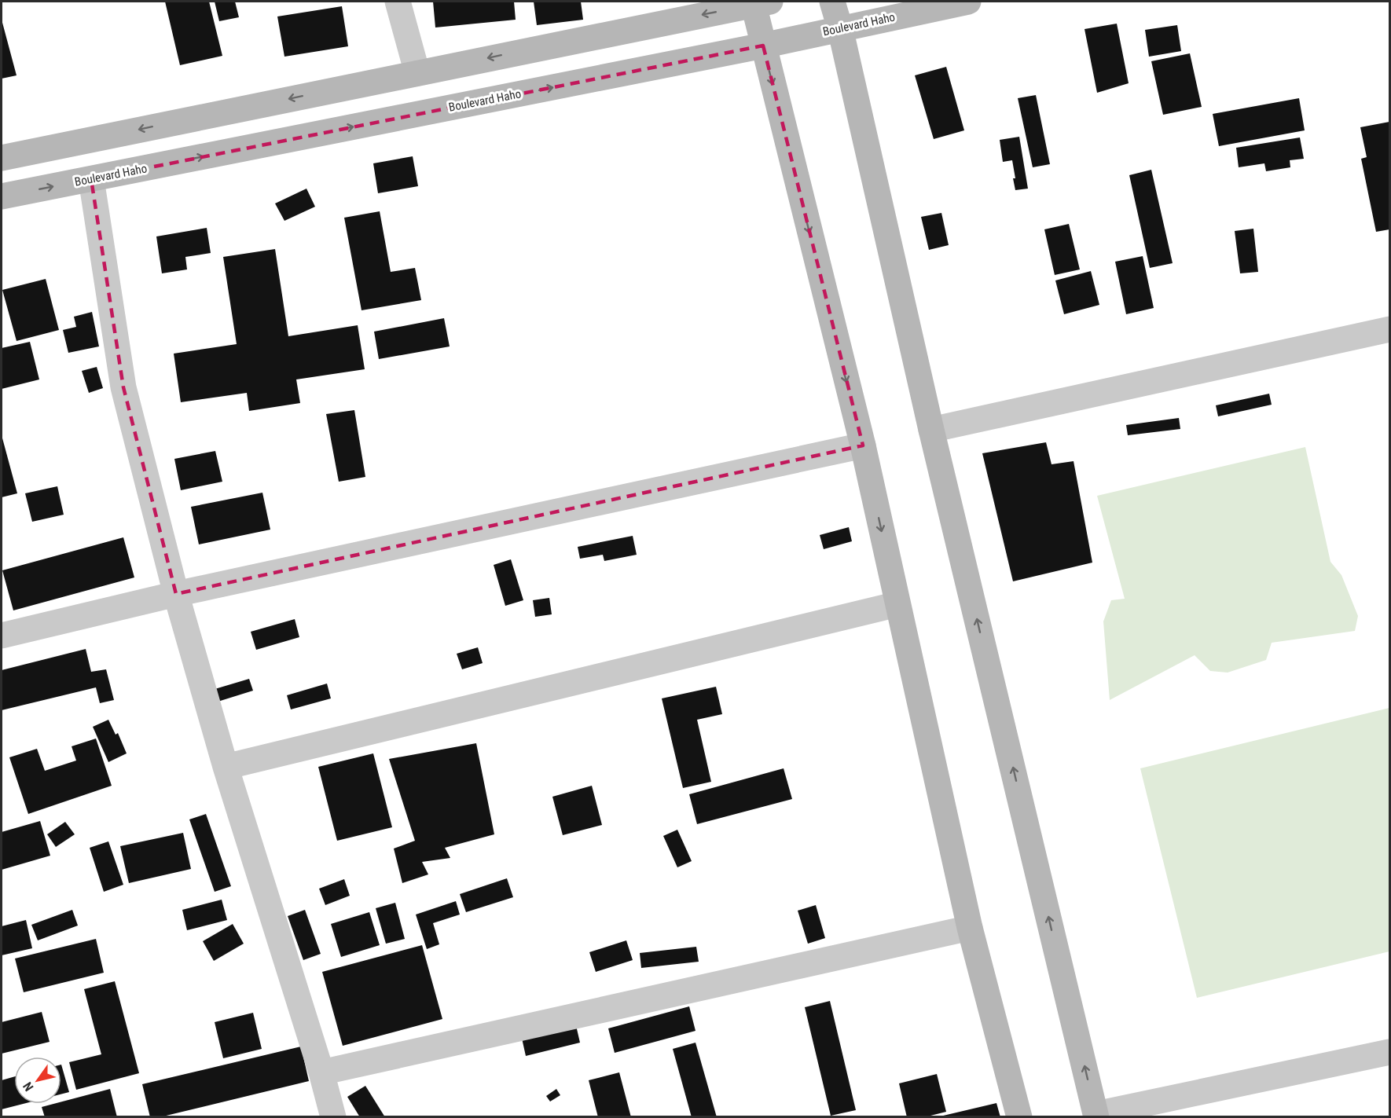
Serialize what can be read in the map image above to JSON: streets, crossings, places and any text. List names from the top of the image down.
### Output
{
  "streets": {
    "main road": ["Boulevard Haho"]
  },
  "north": "bottom left"
}
